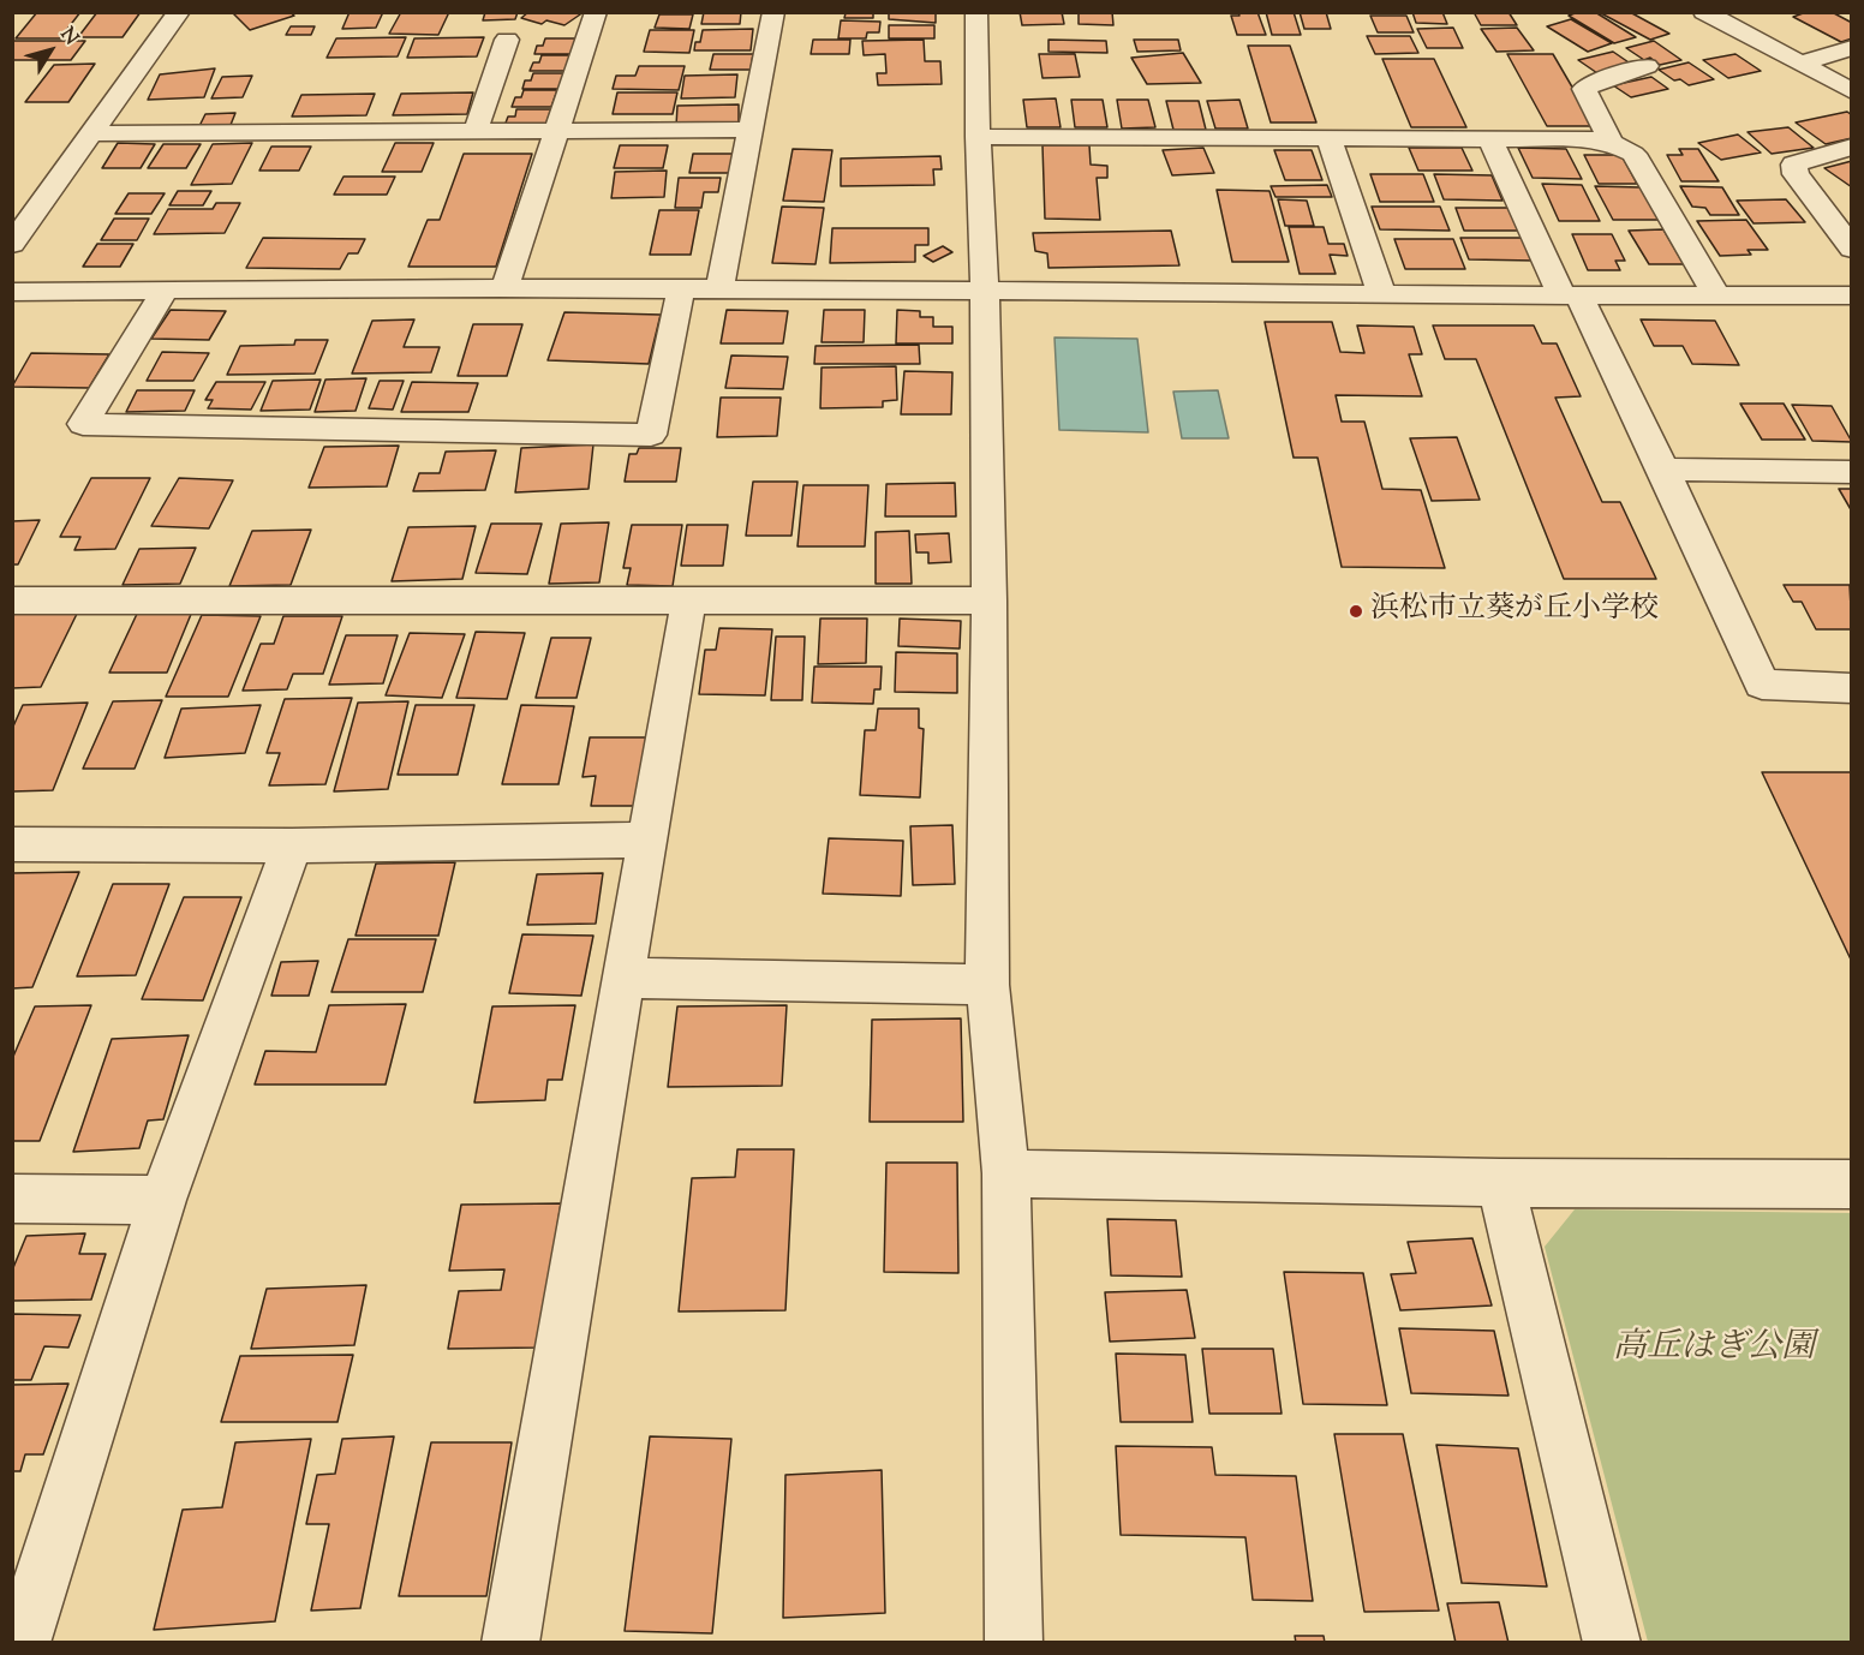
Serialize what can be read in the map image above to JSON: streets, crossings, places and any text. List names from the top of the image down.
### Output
{
  "parks": ["高丘はぎ公園"],
  "places": ["浜松市立葵が丘小学校"],
  "north": "top right"
}
